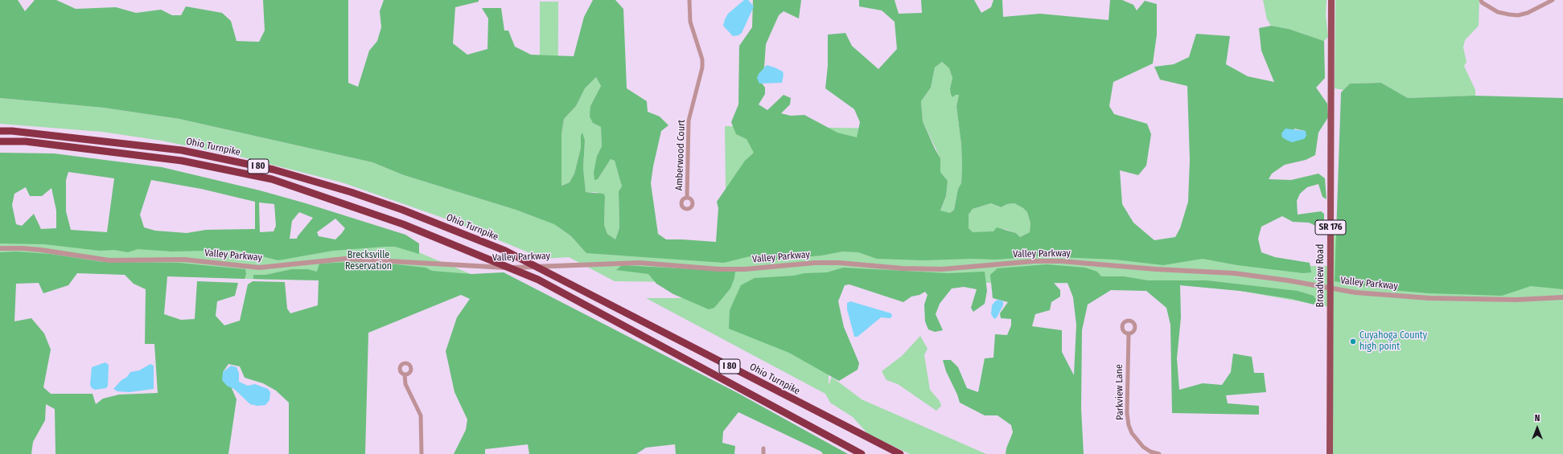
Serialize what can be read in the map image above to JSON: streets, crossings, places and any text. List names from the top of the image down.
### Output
{
  "streets": {
    "highway": ["Ohio Turnpike", "I 80"],
    "main road": ["SR 176", "Broadview Road"],
    "street": ["Amberwood Court", "Valley Parkway", "Parkview Lane"]
  },
  "crossings": [
    ["Valley Parkway", "Broadview Road"]
  ],
  "parks": ["Brecksville Reservation"],
  "places": ["Cuyahoga County high point"],
  "north": "top"
}
